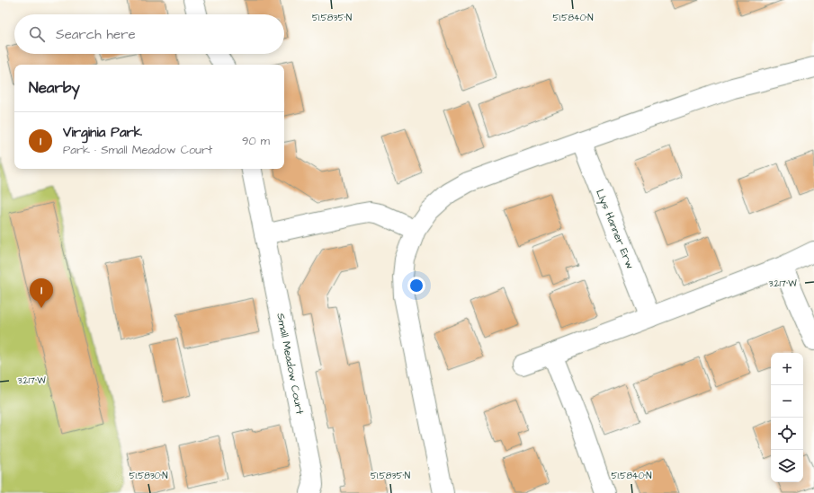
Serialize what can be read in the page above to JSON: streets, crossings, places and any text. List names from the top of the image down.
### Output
{
  "streets": {
    "street": ["Llys Hanner Erw", "Small Meadow Court"]
  },
  "page": {
    "search": "Search here",
    "heading": "Nearby",
    "list": [
      {
        "mark": "1",
        "name": "Virginia Park",
        "note": "Park · Small Meadow Court",
        "value": "90 m"
      }
    ],
    "pins": "1",
    "map_buttons": ["+", "−"]
  },
  "coordinates": [
    "51.5835°N",
    "51.5840°N",
    "3.217°W",
    "51.5830°N"
  ]
}
